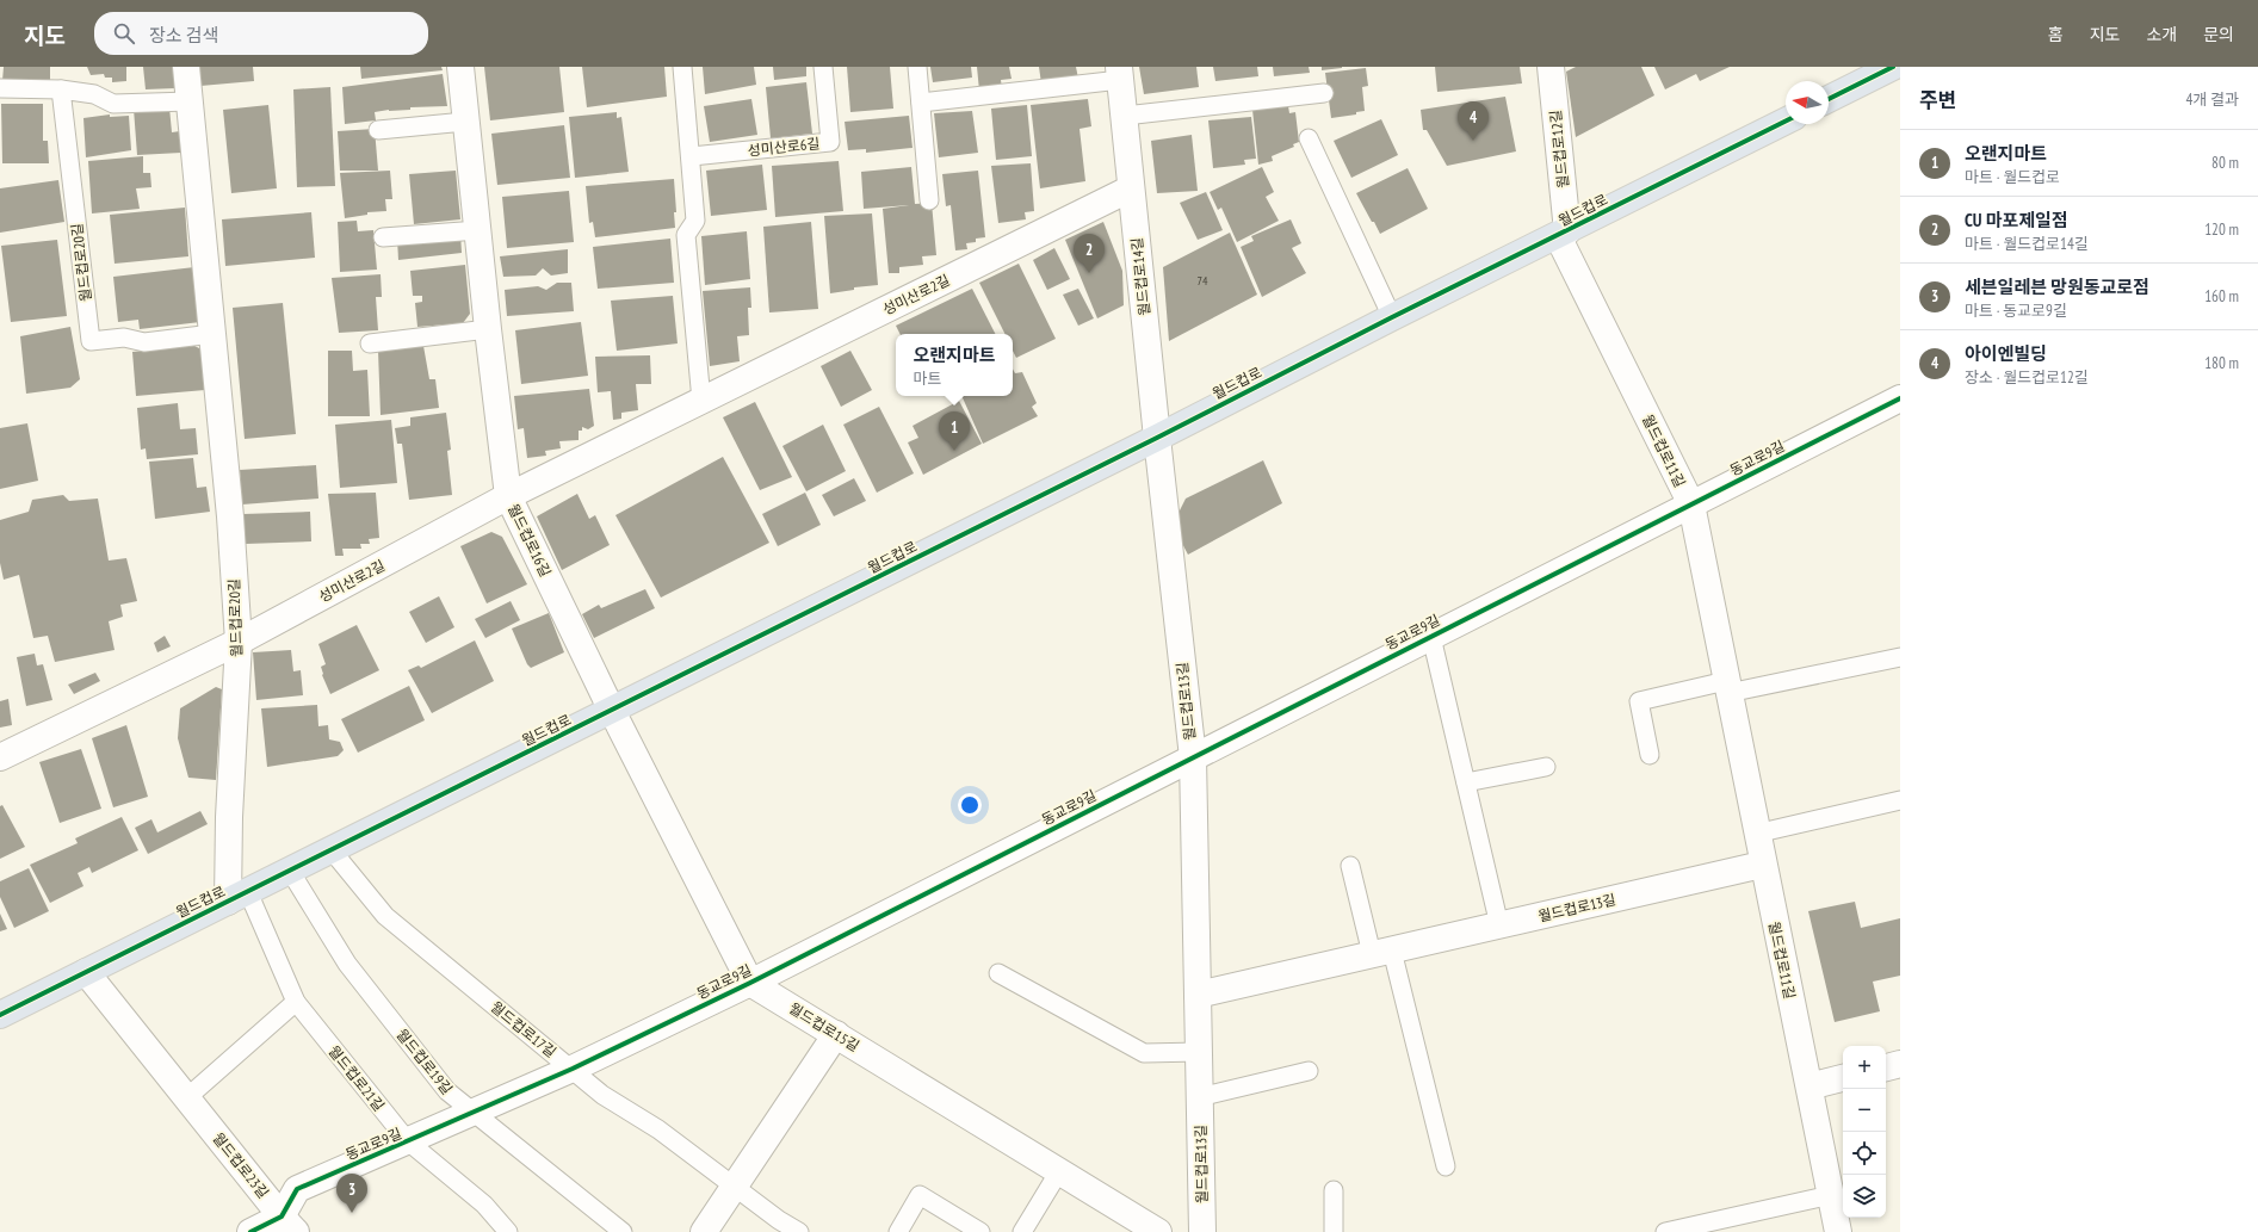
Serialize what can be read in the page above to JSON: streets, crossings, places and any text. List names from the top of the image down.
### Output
{
  "streets": {
    "main road": ["월드컵로"],
    "street": [
      "월드컵로12길",
      "월드컵로20길",
      "월드컵로14길",
      "성미산로2길",
      "월드컵로11길",
      "동교로9길",
      "월드컵로16길",
      "월드컵로13길",
      "월드컵로15길",
      "월드컵로23길"
    ],
    "lane": [
      "성미산로6길",
      "월드컵로17길",
      "월드컵로19길",
      "월드컵로21길"
    ]
  },
  "crossings": [
    ["월드컵로12길", "월드컵로"],
    ["월드컵로12길", "월드컵로11길"],
    ["월드컵로", "월드컵로20길"],
    ["월드컵로", "월드컵로14길"],
    ["월드컵로", "월드컵로11길"],
    ["월드컵로", "월드컵로16길"],
    ["월드컵로", "월드컵로13길"],
    ["월드컵로", "월드컵로17길"],
    ["월드컵로", "월드컵로19길"],
    ["월드컵로", "월드컵로21길"],
    ["월드컵로", "월드컵로23길"],
    ["월드컵로20길", "성미산로2길"],
    ["월드컵로20길", "월드컵로21길"],
    ["월드컵로14길", "성미산로2길"],
    ["월드컵로14길", "월드컵로13길"],
    ["성미산로2길", "월드컵로16길"],
    ["월드컵로11길", "동교로9길"],
    ["월드컵로11길", "월드컵로13길"],
    ["동교로9길", "월드컵로13길"],
    ["동교로9길", "월드컵로15길"],
    ["동교로9길", "월드컵로17길"],
    ["동교로9길", "월드컵로19길"],
    ["동교로9길", "월드컵로21길"],
    ["동교로9길", "월드컵로23길"]
  ],
  "house_numbers": ["74"],
  "north": "left",
  "page": {
    "header": "지도",
    "search": "장소 검색",
    "nav": [
      "홈",
      "지도",
      "소개",
      "문의"
    ],
    "heading": ["주변", "4개 결과"],
    "pins": [
      "4",
      "2",
      "1",
      "3"
    ],
    "list": [
      {
        "mark": "1",
        "name": "오랜지마트",
        "note": "마트 · 월드컵로",
        "value": "80 m"
      },
      {
        "mark": "2",
        "name": "CU 마포제일점",
        "note": "마트 · 월드컵로14길",
        "value": "120 m"
      },
      {
        "mark": "3",
        "name": "세븐일레븐 망원동교로점",
        "note": "마트 · 동교로9길",
        "value": "160 m"
      },
      {
        "mark": "4",
        "name": "아이엔빌딩",
        "note": "장소 · 월드컵로12길",
        "value": "180 m"
      }
    ],
    "popup": ["오랜지마트", "마트"],
    "map_buttons": ["+", "−"]
  }
}
